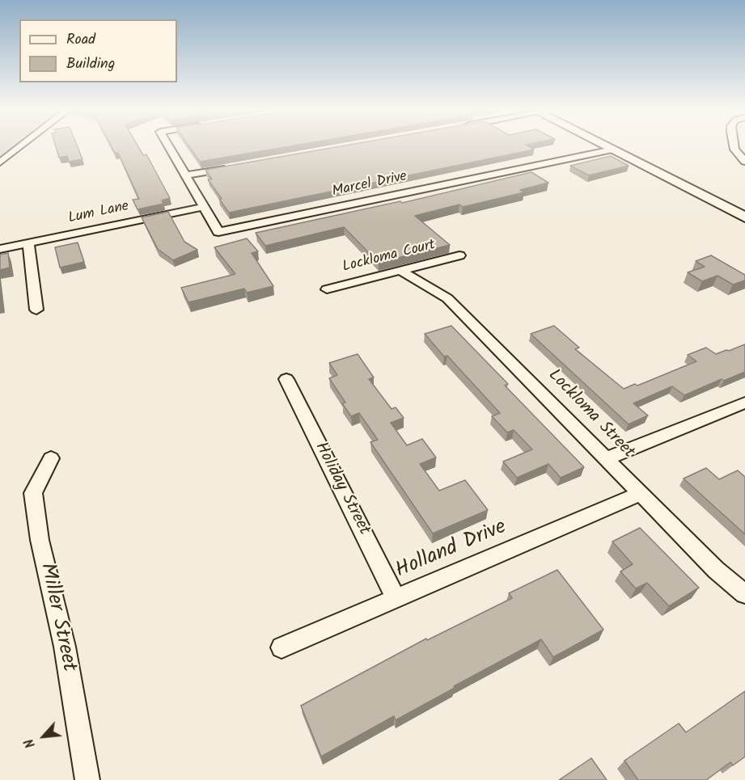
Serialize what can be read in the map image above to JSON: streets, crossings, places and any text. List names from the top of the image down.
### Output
{
  "streets": {
    "street": [
      "Marcel Drive",
      "Lum Lane",
      "Lockloma Court",
      "Lockloma Street",
      "Holiday Street",
      "Holland Drive",
      "Miller Street"
    ]
  },
  "crossings": [
    ["Marcel Drive", "Lum Lane"],
    ["Lockloma Court", "Lockloma Street"],
    ["Lockloma Street", "Holland Drive"],
    ["Holiday Street", "Holland Drive"]
  ],
  "legend": ["Road", "Building"],
  "north": "bottom left"
}
